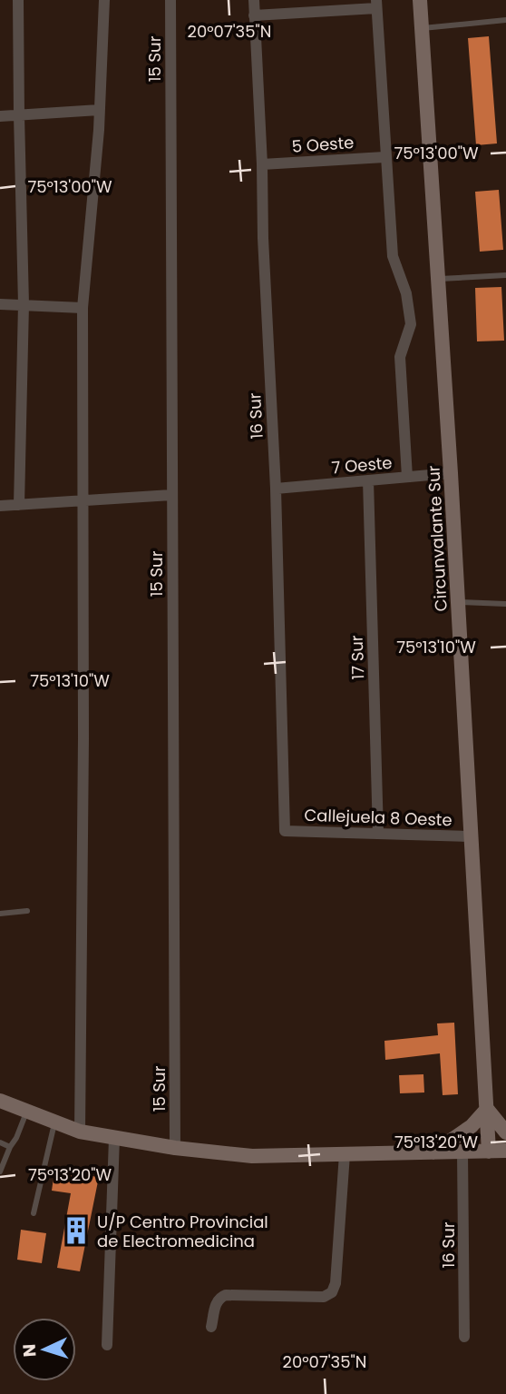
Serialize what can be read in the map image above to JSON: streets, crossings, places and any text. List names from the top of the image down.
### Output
{
  "streets": {
    "main road": ["Circunvalante Sur"],
    "street": [
      "15 Sur",
      "5 Oeste",
      "16 Sur",
      "7 Oeste",
      "17 Sur",
      "Callejuela 8 Oeste"
    ]
  },
  "crossings": [
    ["5 Oeste", "16 Sur"],
    ["16 Sur", "7 Oeste"],
    ["16 Sur", "Callejuela 8 Oeste"],
    ["7 Oeste", "Circunvalante Sur"],
    ["7 Oeste", "17 Sur"],
    ["Circunvalante Sur", "Callejuela 8 Oeste"],
    ["17 Sur", "Callejuela 8 Oeste"]
  ],
  "places": {
    "building": ["U/P Centro Provincial de Electromedicina"]
  },
  "north": "left",
  "coordinates": [
    "20°07'35\"N",
    "75°13'00\"W",
    "75°13'10\"W",
    "75°13'20\"W"
  ]
}
